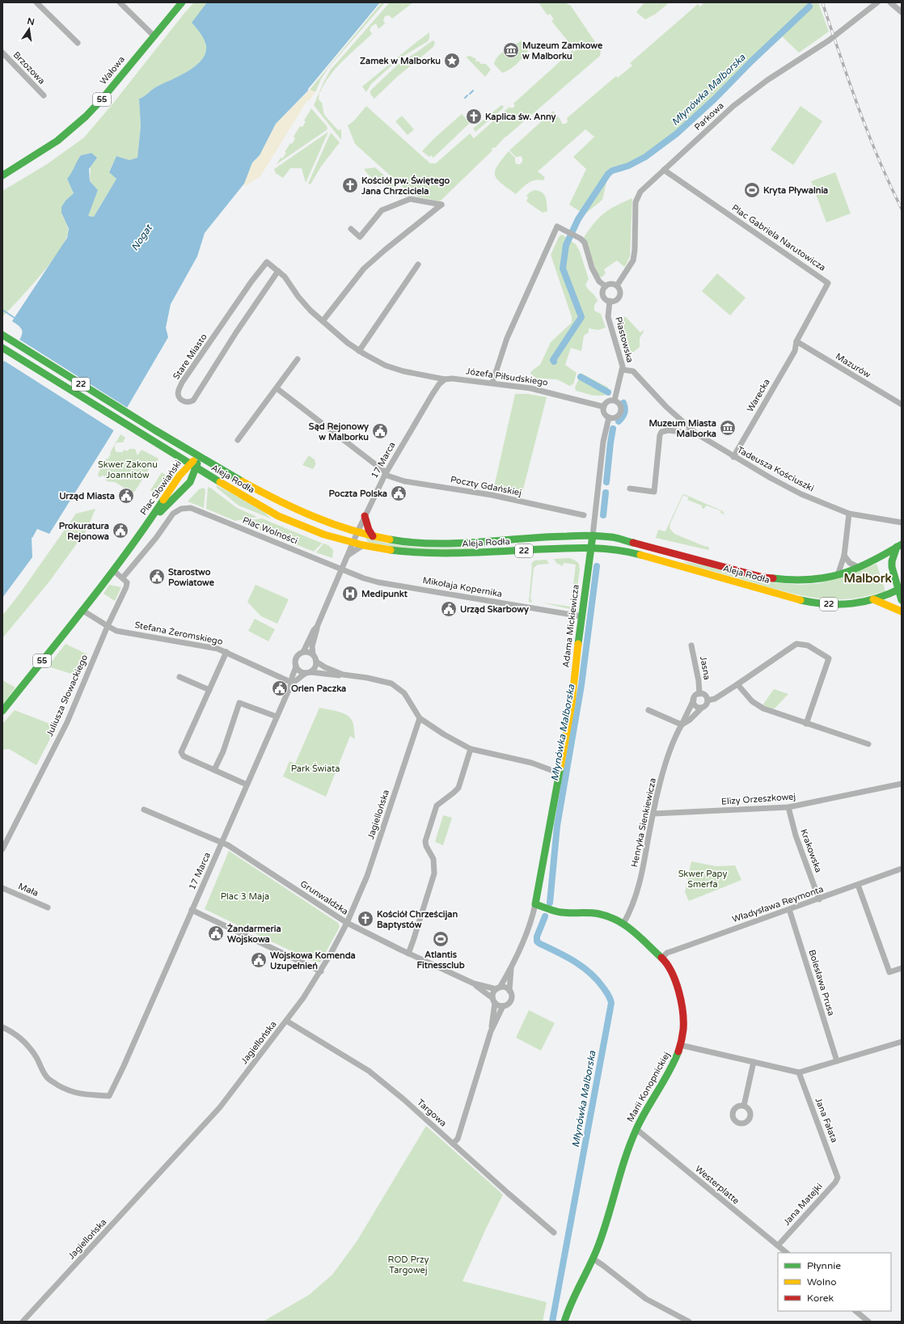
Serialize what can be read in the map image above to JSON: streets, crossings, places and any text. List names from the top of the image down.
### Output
{
  "streets": {
    "main road": [
      "Wałowa",
      "55",
      "22",
      "Aleja Rodła",
      "Plac Słowiański",
      "Adama Mickiewicza",
      "Marii Konopnickiej"
    ],
    "street": [
      "Brzozowa",
      "Parkowa",
      "Plac Gabriela Narutowicza",
      "Piastowska",
      "Stare Miasto",
      "Mazurów",
      "Józefa Piłsudskiego",
      "Warecka",
      "17 Marca",
      "Tadeusza Kościuszki",
      "Poczty Gdańskiej",
      "Plac Wolności",
      "Mikołaja Kopernika",
      "Stefana Żeromskiego",
      "Jasna",
      "Juliusza Słowackiego",
      "Elizy Orzeszkowej",
      "Jagiellońska",
      "Henryka Sienkiewicza",
      "Krakowska",
      "Mała",
      "Grunwaldzka",
      "Władysława Reymonta",
      "Bolesława Prusa",
      "Targowa",
      "Jana Fałata",
      "Westerplatte",
      "Jana Matejki"
    ]
  },
  "crossings": [
    ["55", "Plac Słowiański"],
    ["55", "Stefana Żeromskiego"],
    ["Parkowa", "Plac Gabriela Narutowicza"],
    ["Parkowa", "Piastowska"],
    ["Plac Gabriela Narutowicza", "Mazurów"],
    ["Plac Gabriela Narutowicza", "Warecka"],
    ["Piastowska", "Józefa Piłsudskiego"],
    ["Piastowska", "Tadeusza Kościuszki"],
    ["Piastowska", "Adama Mickiewicza"],
    ["Stare Miasto", "Józefa Piłsudskiego"],
    ["Stare Miasto", "17 Marca"],
    ["Mazurów", "Warecka"],
    ["Józefa Piłsudskiego", "17 Marca"],
    ["Józefa Piłsudskiego", "Adama Mickiewicza"],
    ["Warecka", "Tadeusza Kościuszki"],
    ["17 Marca", "Aleja Rodła"],
    ["17 Marca", "Poczty Gdańskiej"],
    ["17 Marca", "Plac Wolności"],
    ["17 Marca", "Mikołaja Kopernika"],
    ["17 Marca", "Stefana Żeromskiego"],
    ["17 Marca", "Grunwaldzka"],
    ["Aleja Rodła", "Plac Słowiański"],
    ["Aleja Rodła", "Adama Mickiewicza"],
    ["Plac Słowiański", "Stefana Żeromskiego"],
    ["Plac Wolności", "Mikołaja Kopernika"],
    ["Plac Wolności", "Juliusza Słowackiego"],
    ["Mikołaja Kopernika", "Adama Mickiewicza"],
    ["Adama Mickiewicza", "Grunwaldzka"],
    ["Adama Mickiewicza", "Marii Konopnickiej"],
    ["Stefana Żeromskiego", "Juliusza Słowackiego"],
    ["Jasna", "Henryka Sienkiewicza"],
    ["Elizy Orzeszkowej", "Henryka Sienkiewicza"],
    ["Elizy Orzeszkowej", "Krakowska"],
    ["Jagiellońska", "Grunwaldzka"],
    ["Jagiellońska", "Targowa"],
    ["Henryka Sienkiewicza", "Marii Konopnickiej"],
    ["Krakowska", "Władysława Reymonta"],
    ["Władysława Reymonta", "Bolesława Prusa"],
    ["Władysława Reymonta", "Marii Konopnickiej"],
    ["Marii Konopnickiej", "Westerplatte"],
    ["Jana Fałata", "Jana Matejki"],
    ["Westerplatte", "Jana Matejki"]
  ],
  "districts": ["Malbork"],
  "water": ["Młynówka Malborska", "Nogat"],
  "parks": [
    "Skwer Zakonu Joannitów",
    "Park Świata",
    "Skwer Papy Smerfa",
    "Plac 3 Maja",
    "ROD Przy Targowej"
  ],
  "places": {
    "museum": ["Muzeum Zamkowe w Malborku", "Muzeum Miasta Malborka"],
    "place": ["Zamek w Malborku"],
    "church": ["Kaplica św. Anny", "Kościół pw. Świętego Jana Chrzciciela", "Kościół Chrześcijan Baptystów"],
    "sports": ["Kryta Pływalnia", "Atlantis Fitnessclub"],
    "public building": [
      "Sąd Rejonowy w Malborku",
      "Poczta Polska",
      "Urząd Miasta",
      "Prokuratura Rejonowa",
      "Starostwo Powiatowe",
      "Urząd Skarbowy",
      "Orlen Paczka",
      "Żandarmeria Wojskowa",
      "Wojskowa Komenda Uzupełnień"
    ],
    "hospital": ["Medipunkt"]
  },
  "legend": ["Płynnie", "Wolno", "Korek"],
  "north": "top"
}
